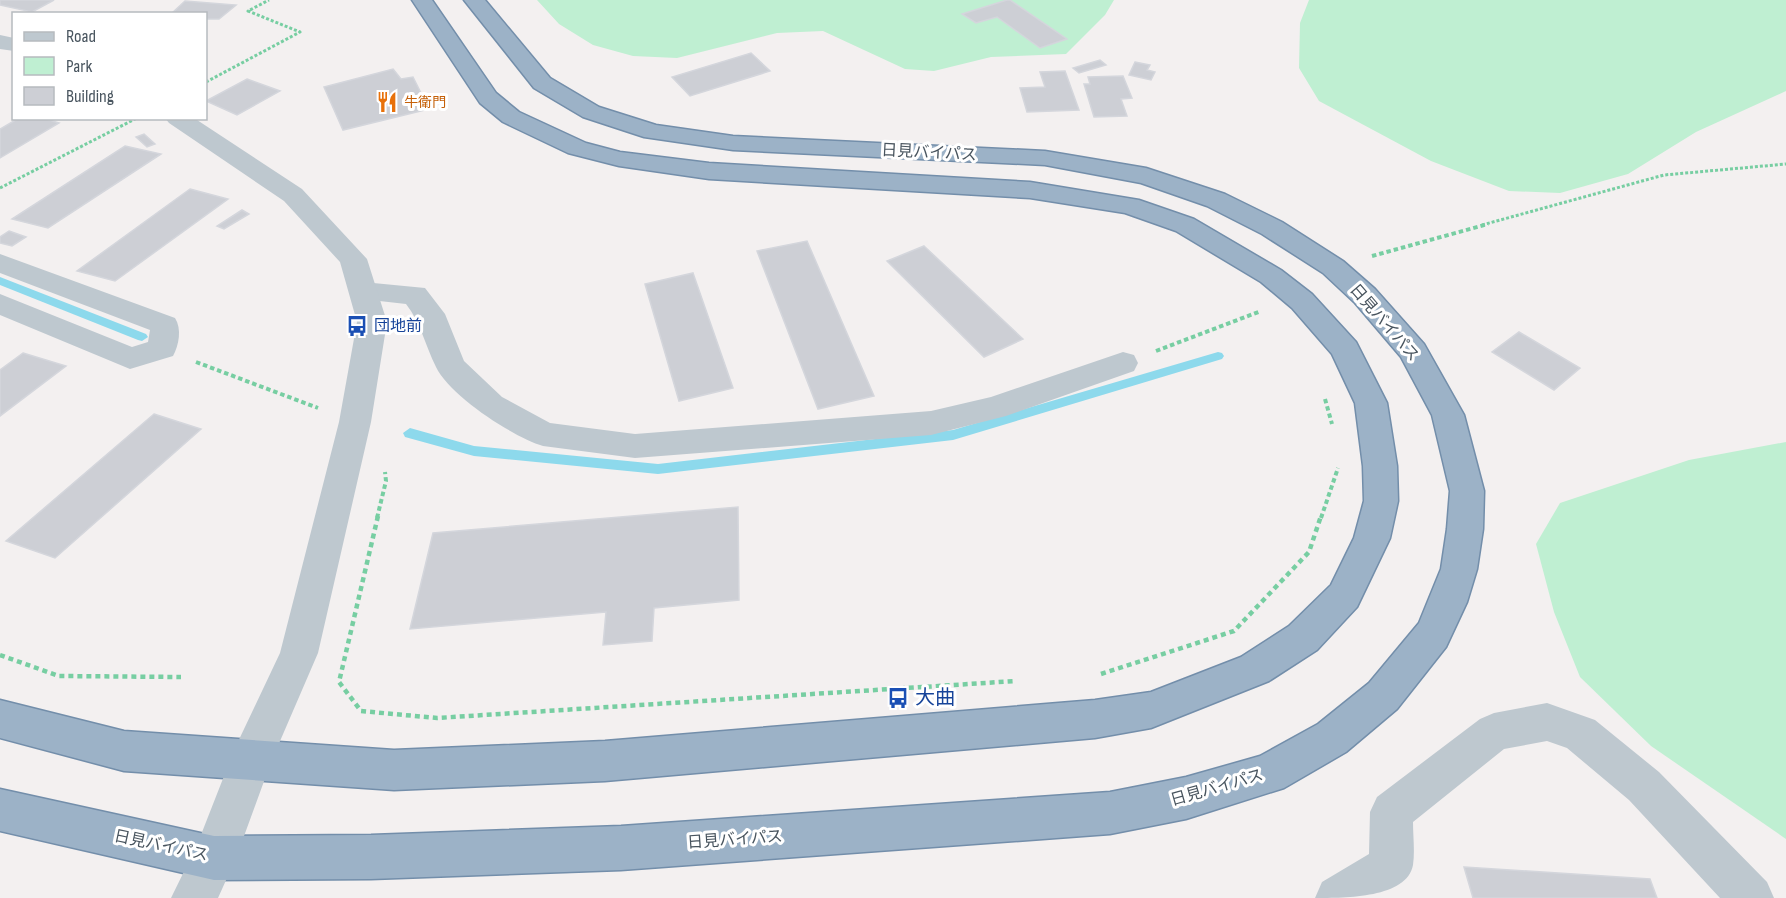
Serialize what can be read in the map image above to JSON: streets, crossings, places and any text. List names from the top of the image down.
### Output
{
  "streets": {
    "highway": ["日見バイパス"]
  },
  "places": {
    "restaurant": ["牛衛門"],
    "bus stop": ["団地前", "大曲"]
  },
  "legend": ["Road", "Park", "Building"]
}
